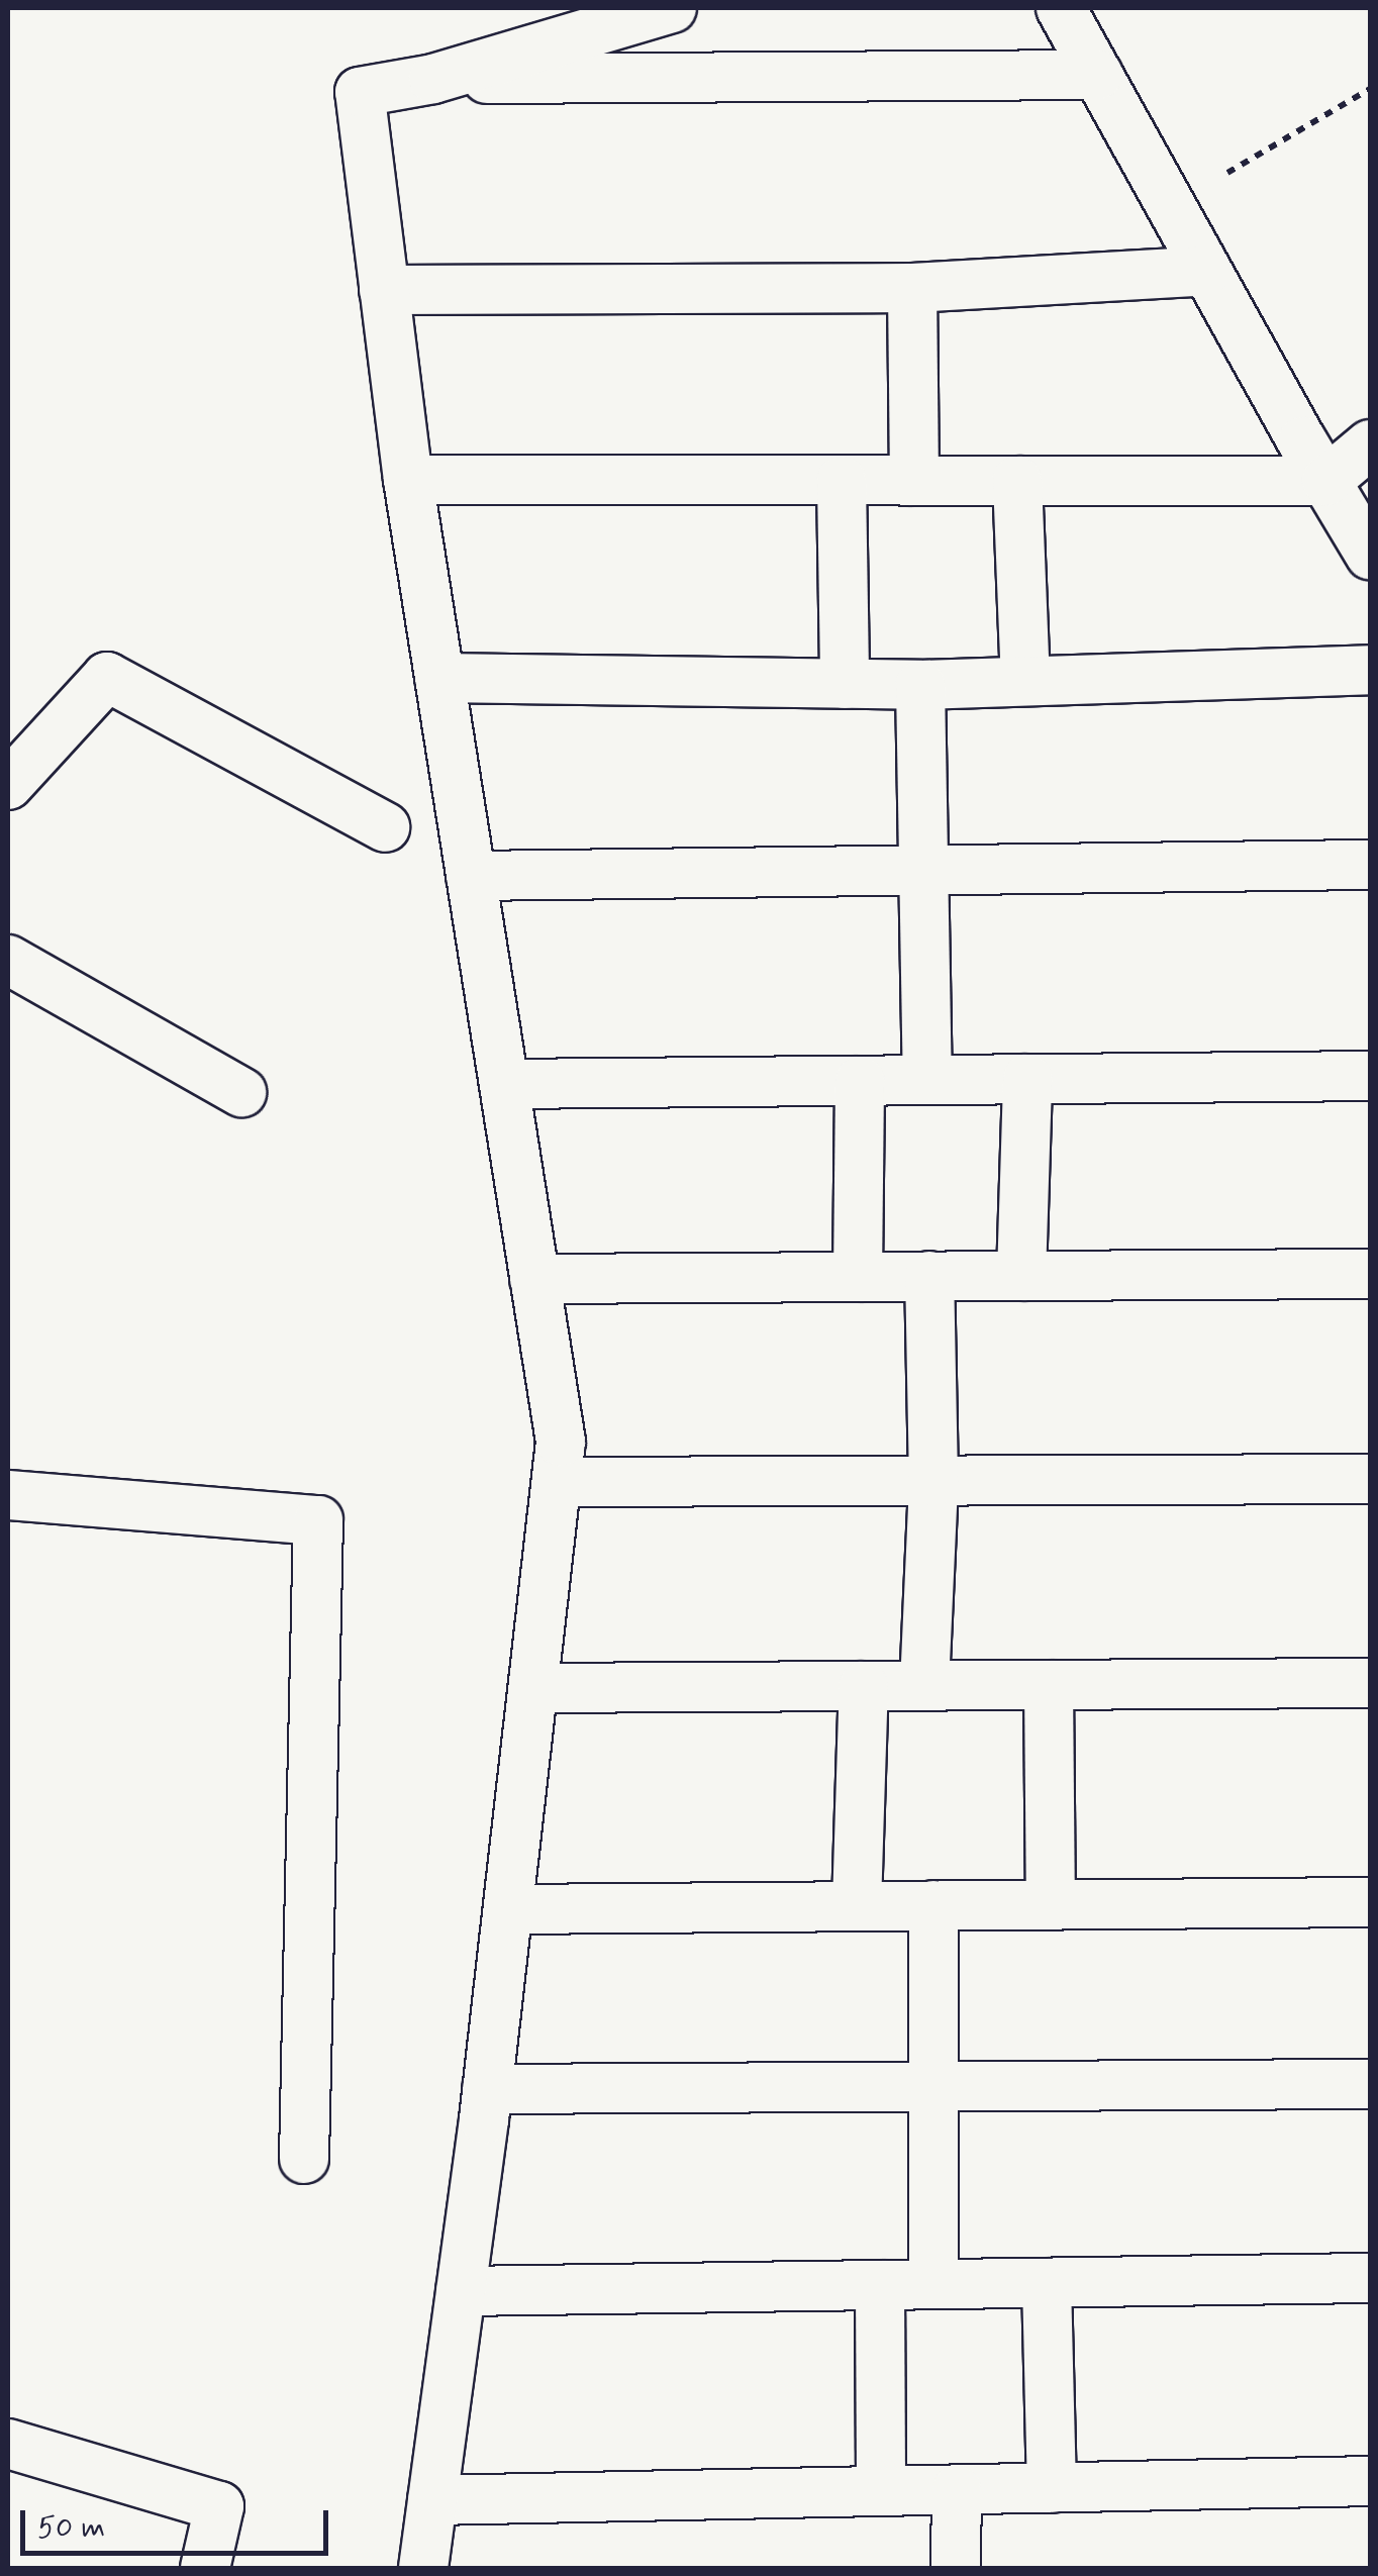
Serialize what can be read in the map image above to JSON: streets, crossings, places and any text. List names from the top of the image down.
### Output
{
  "scale_bar": "50 m"
}
